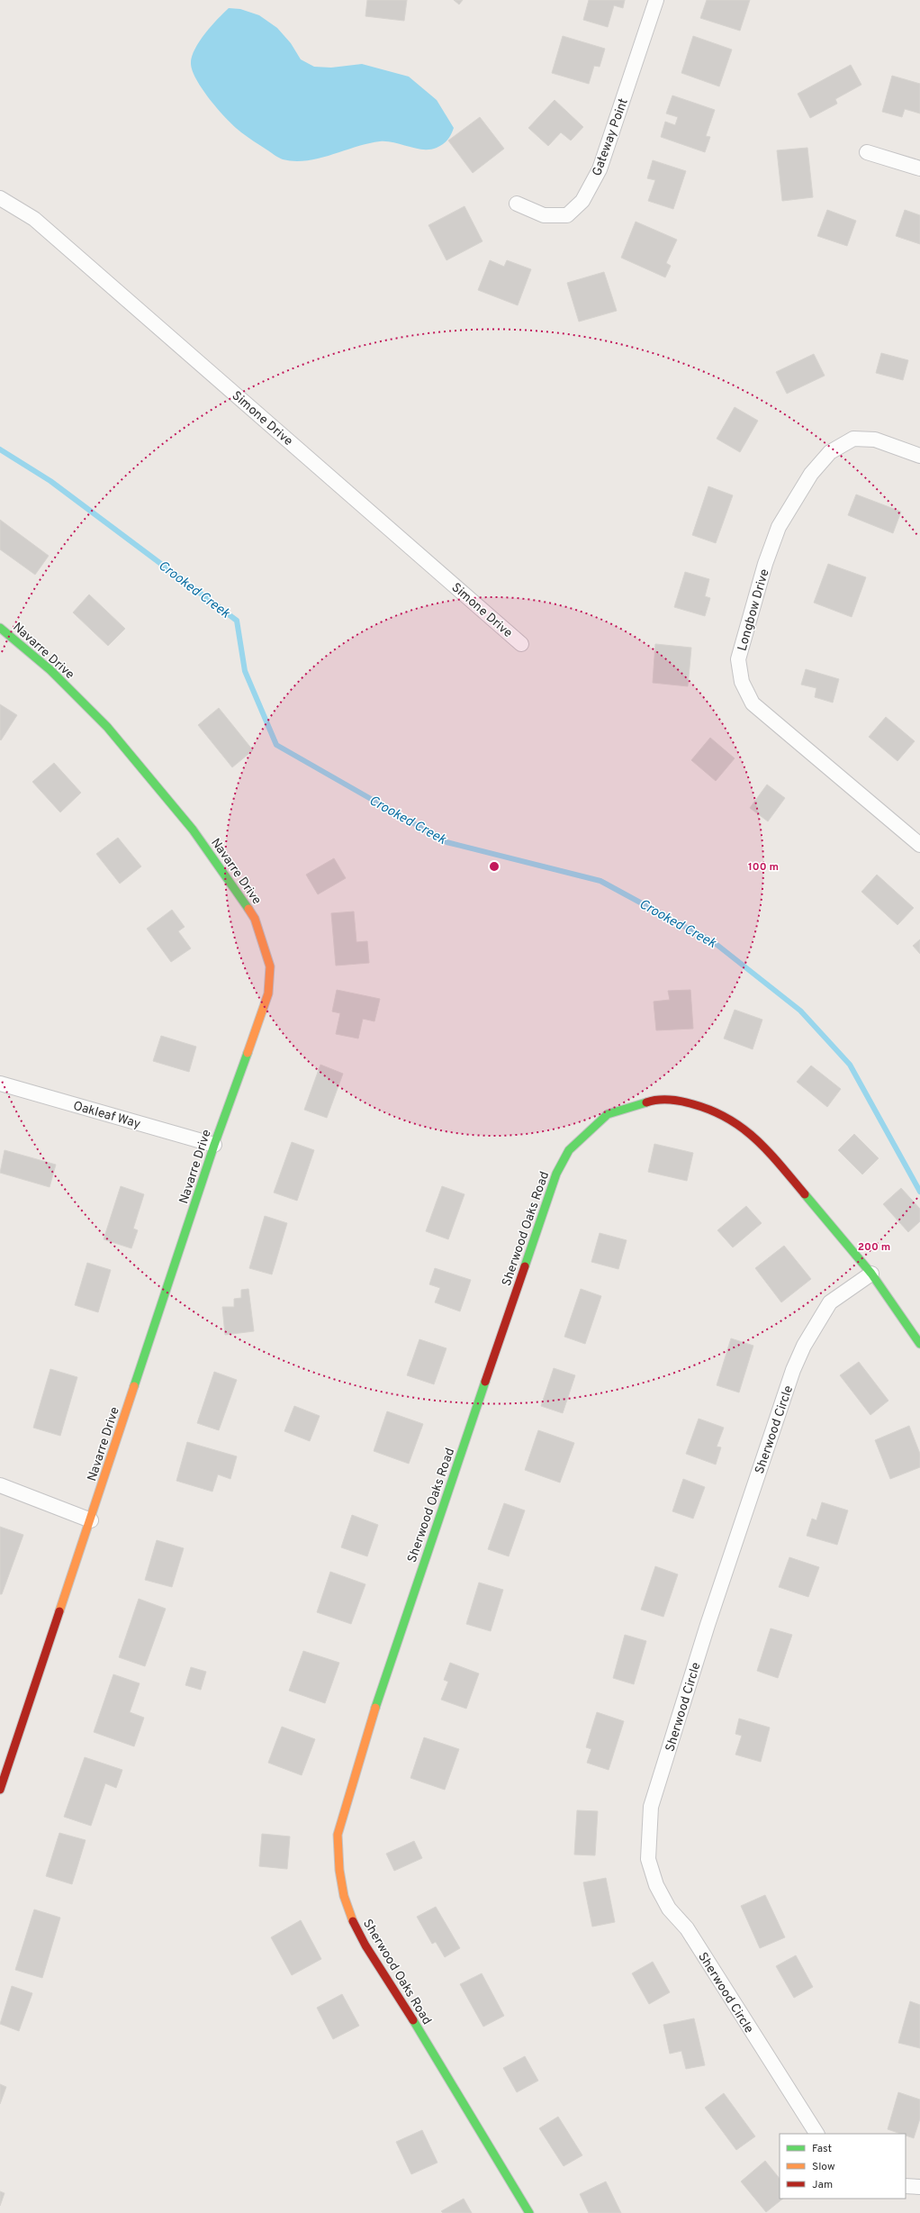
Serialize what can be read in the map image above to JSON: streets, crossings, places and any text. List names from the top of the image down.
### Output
{
  "streets": {
    "street": [
      "Gateway Point",
      "Simone Drive",
      "Longbow Drive",
      "Navarre Drive",
      "Oakleaf Way",
      "Sherwood Oaks Road",
      "Sherwood Circle"
    ]
  },
  "crossings": [
    ["Navarre Drive", "Oakleaf Way"],
    ["Sherwood Oaks Road", "Sherwood Circle"]
  ],
  "water": ["Crooked Creek"],
  "legend": ["Fast", "Slow", "Jam"],
  "rings": ["100 m", "200 m"]
}
